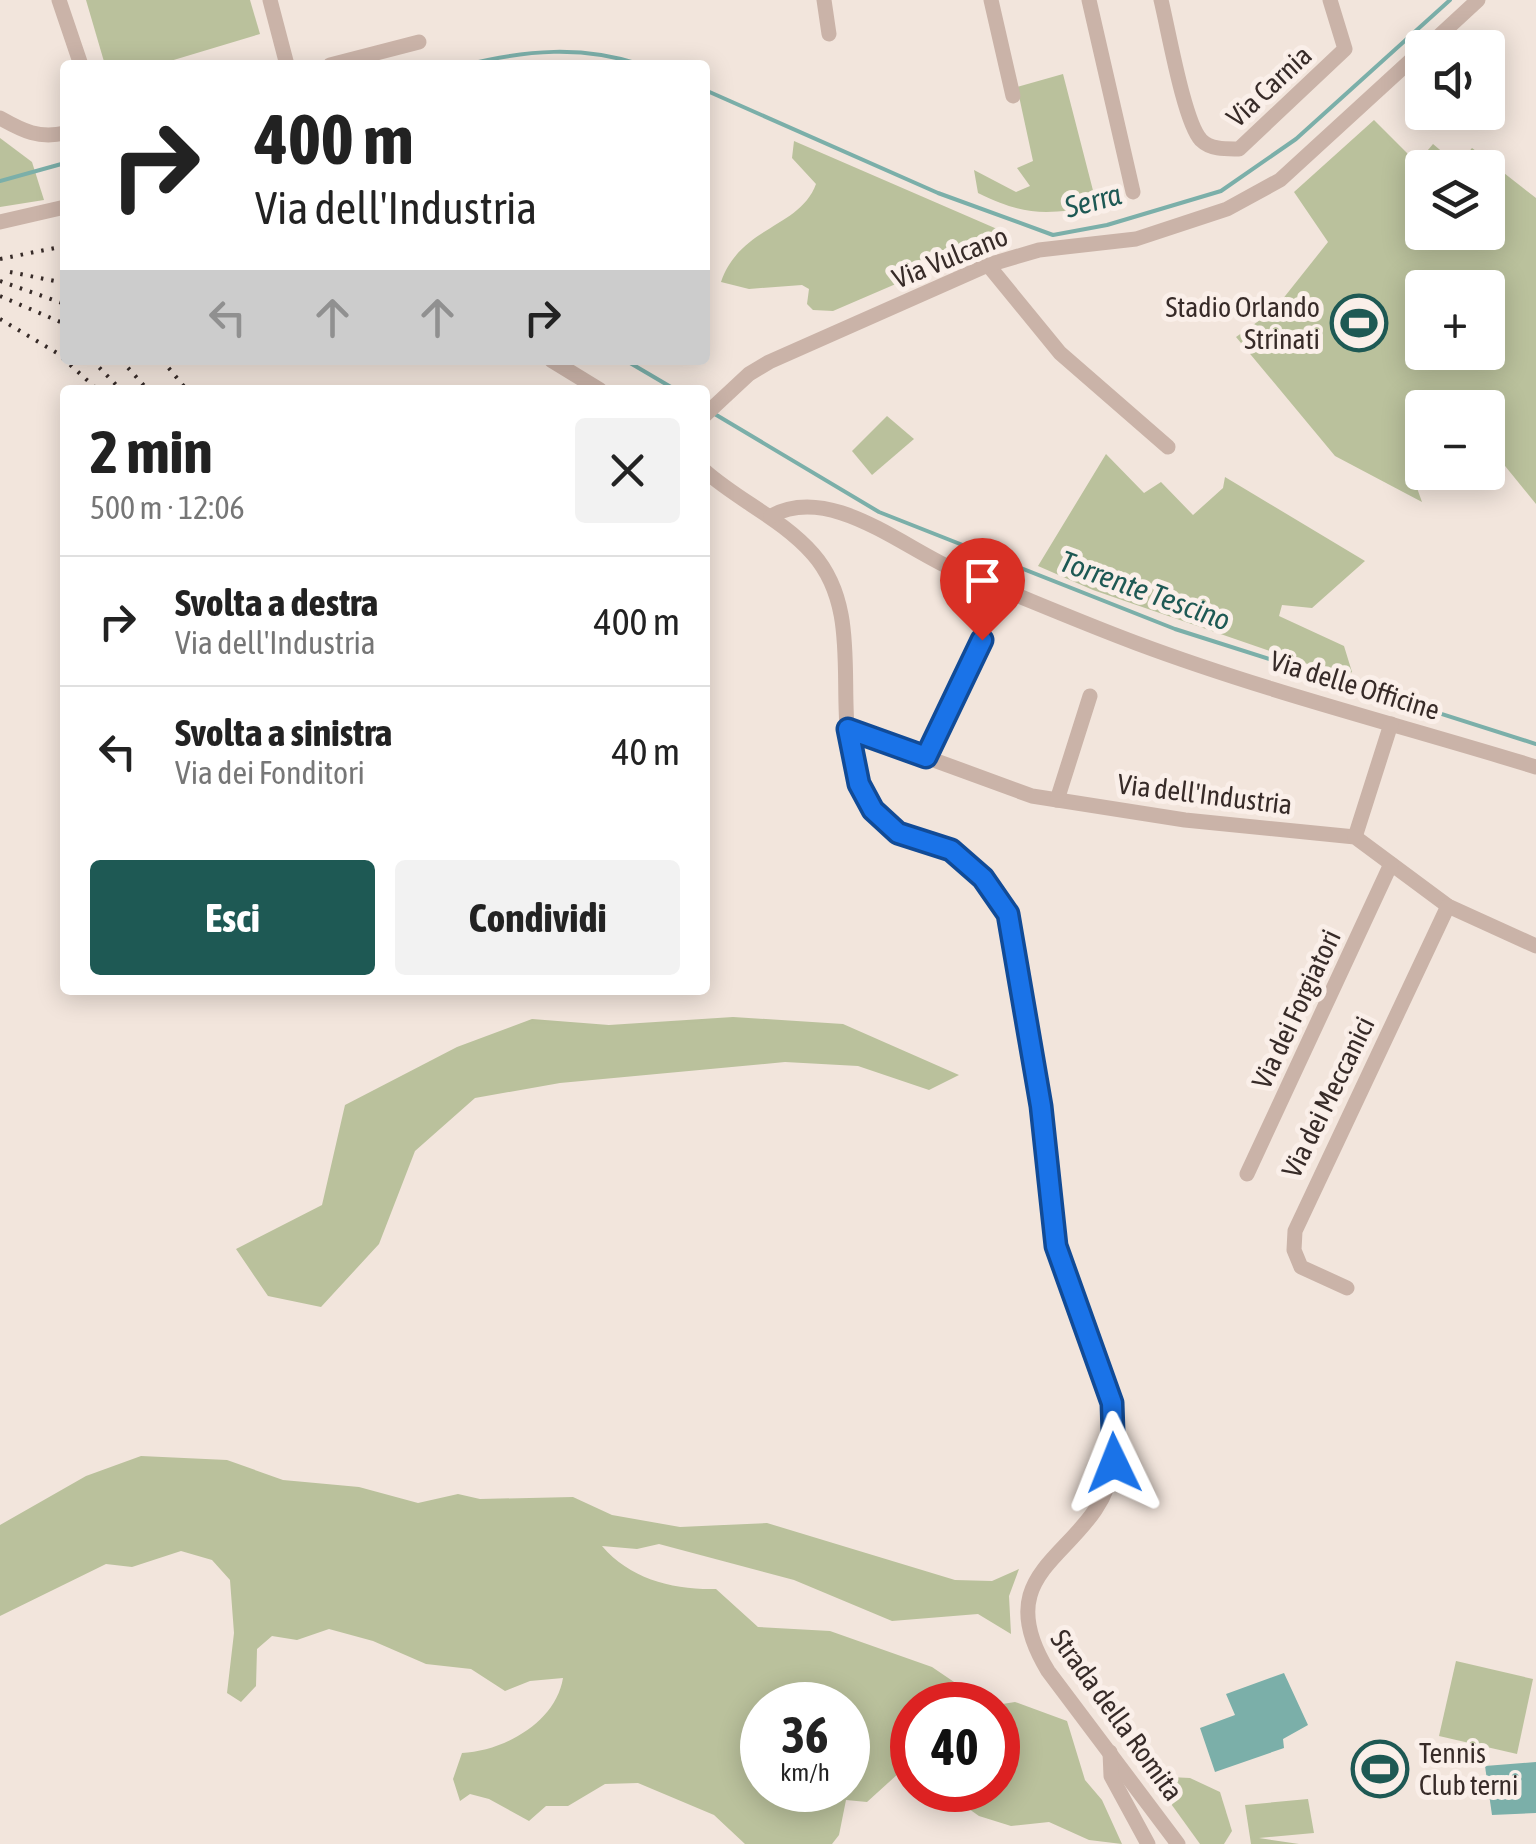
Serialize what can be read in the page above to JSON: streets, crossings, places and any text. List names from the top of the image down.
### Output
{
  "streets": {
    "street": [
      "Via Carnia",
      "Via Vulcano",
      "Via delle Officine",
      "Via dell'Industria",
      "Via dei Forgiatori",
      "Via dei Meccanici",
      "Strada della Romita"
    ]
  },
  "crossings": [
    ["Via delle Officine", "Strada della Romita"],
    ["Via dell'Industria", "Via dei Forgiatori"],
    ["Via dell'Industria", "Via dei Meccanici"],
    ["Via dell'Industria", "Strada della Romita"]
  ],
  "water": ["Serra", "Torrente Tescino"],
  "places": {
    "sports": ["Stadio Orlando Strinati", "Tennis Club terni"]
  },
  "page": {
    "map_buttons": ["+", "−"],
    "turn": ["400 m", "Via dell'Industria"],
    "heading": ["2 min", "500 m · 12:06"],
    "list": [
      {
        "name": "Svolta a destra",
        "note": "Via dell'Industria",
        "value": "400 m"
      },
      {
        "name": "Svolta a sinistra",
        "note": "Via dei Fonditori",
        "value": "40 m"
      }
    ],
    "buttons": ["Esci", "Condividi"],
    "speed": "36 km/h",
    "limit": "40"
  }
}
